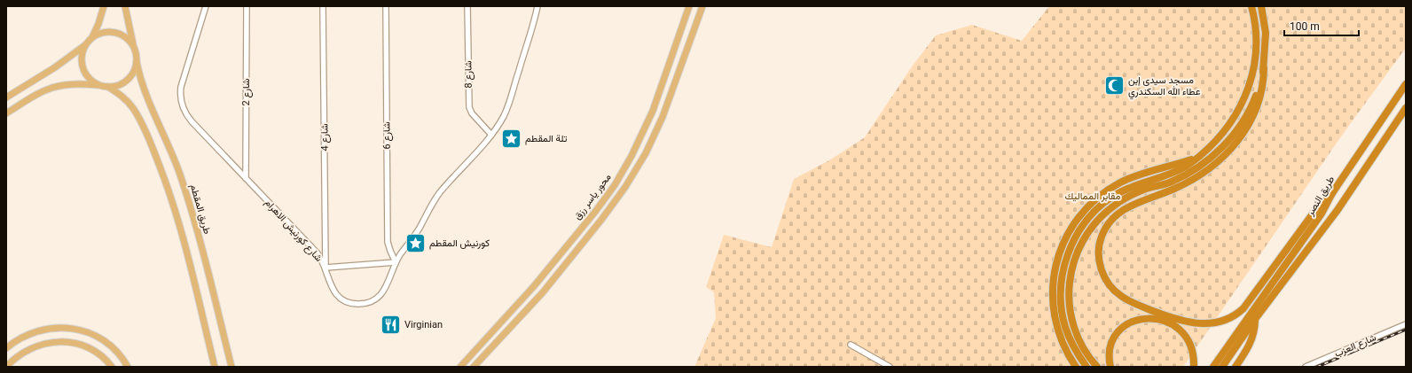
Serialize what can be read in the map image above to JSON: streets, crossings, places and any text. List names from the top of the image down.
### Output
{
  "streets": {
    "highway": ["طريق النصر"],
    "main road": ["محور ياسر رزق", "طريق المقطم"],
    "street": [
      "شارع 8",
      "شارع 2",
      "شارع 6",
      "شارع 4",
      "شارع كورنيش الاهرام",
      "شارع العزب"
    ]
  },
  "crossings": [
    ["شارع 8", "شارع كورنيش الاهرام"],
    ["شارع 2", "شارع كورنيش الاهرام"],
    ["شارع 6", "شارع كورنيش الاهرام"],
    ["شارع 4", "شارع كورنيش الاهرام"]
  ],
  "parks": ["مقابر المماليك"],
  "places": {
    "mosque": ["مسجد سيدى إبن عطاء الله السكندري"],
    "place": ["تلة المقطم", "كورنيش المقطم"],
    "restaurant": ["Virginian"]
  },
  "scale_bar": "100 m"
}
